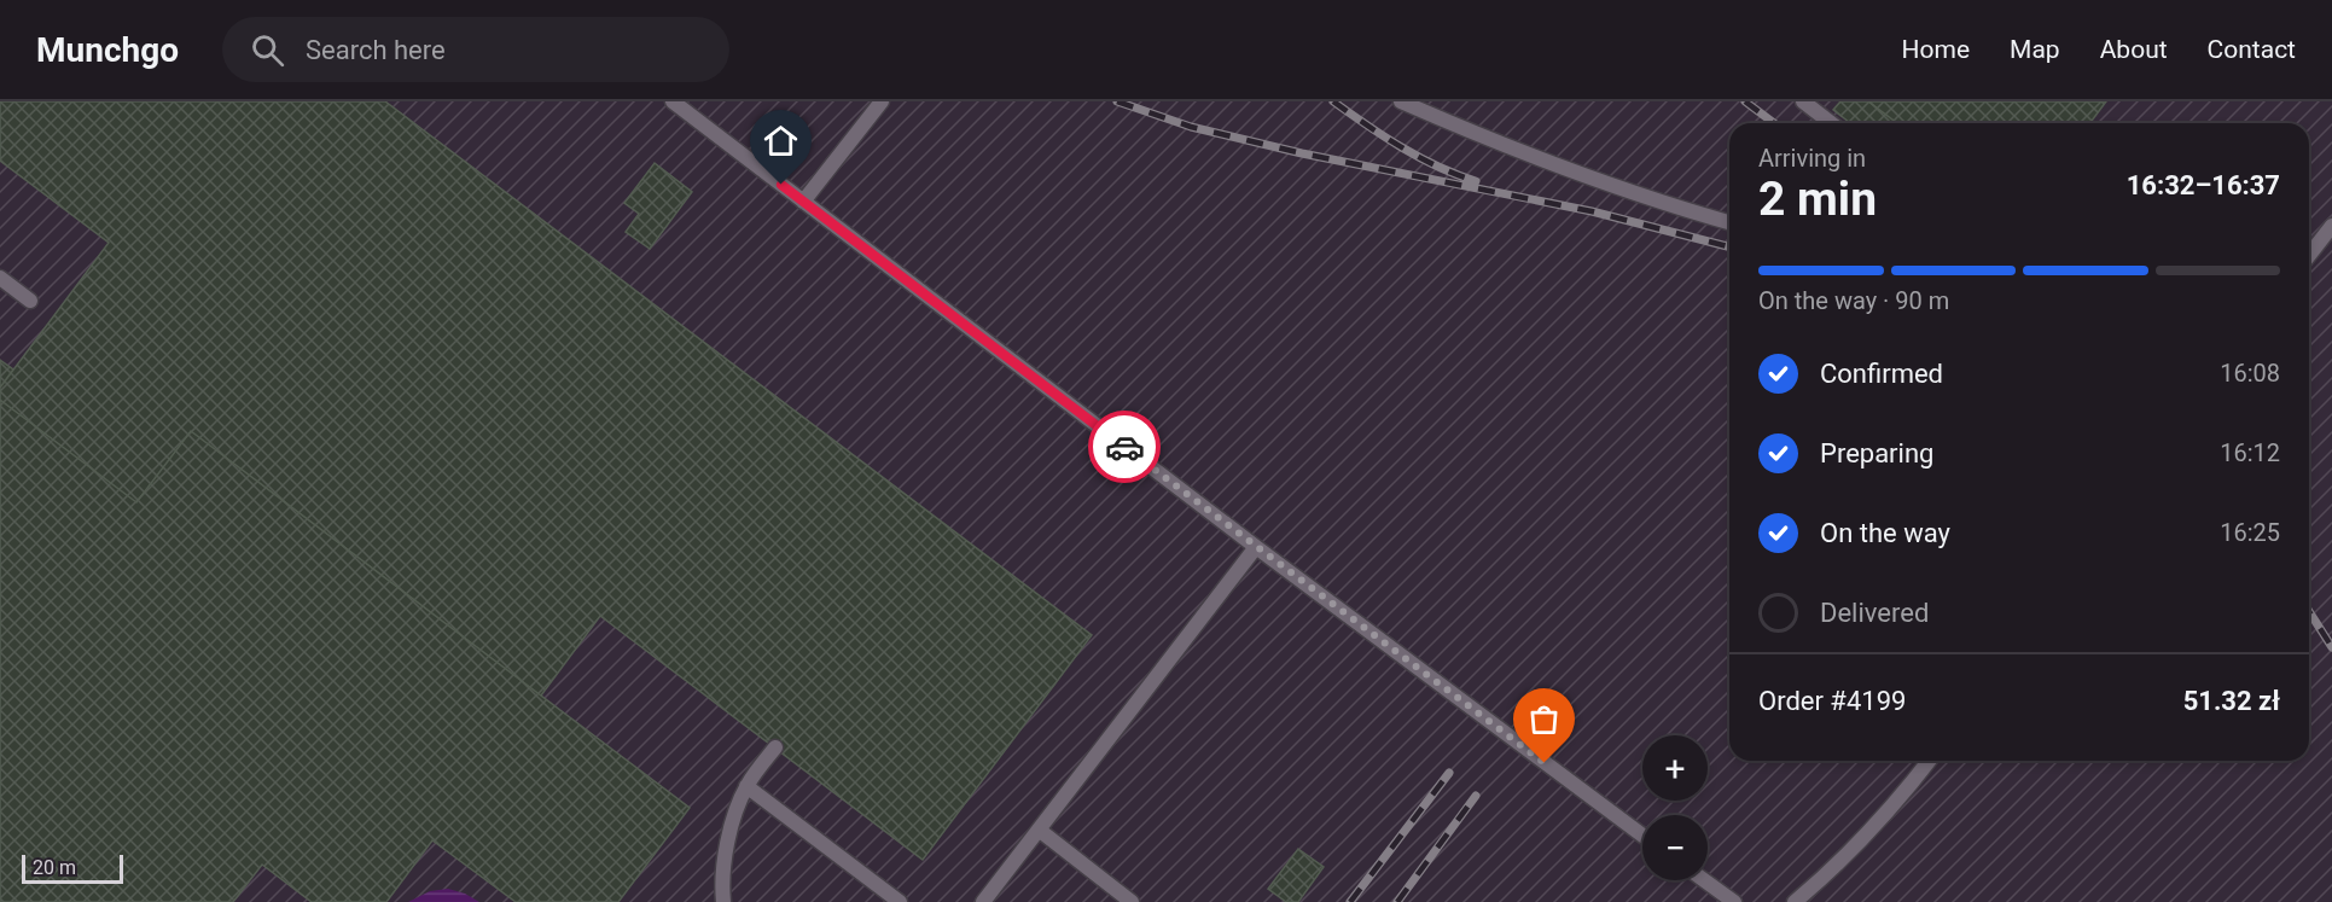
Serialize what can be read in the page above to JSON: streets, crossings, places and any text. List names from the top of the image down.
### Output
{
  "scale_bar": "20 m",
  "page": {
    "header": "Munchgo",
    "search": "Search here",
    "nav": [
      "Home",
      "Map",
      "About",
      "Contact"
    ],
    "heading": ["2 min", "Arriving in", "16:32–16:37"],
    "panel": ["Order #4199", "51.32 zł"],
    "bar": "On the way · 90 m",
    "list": [
      ["Confirmed", "16:08"],
      ["Preparing", "16:12"],
      ["On the way", "16:25"],
      "Delivered"
    ],
    "map_buttons": ["+", "−"],
    "scale": "20 m"
  }
}
